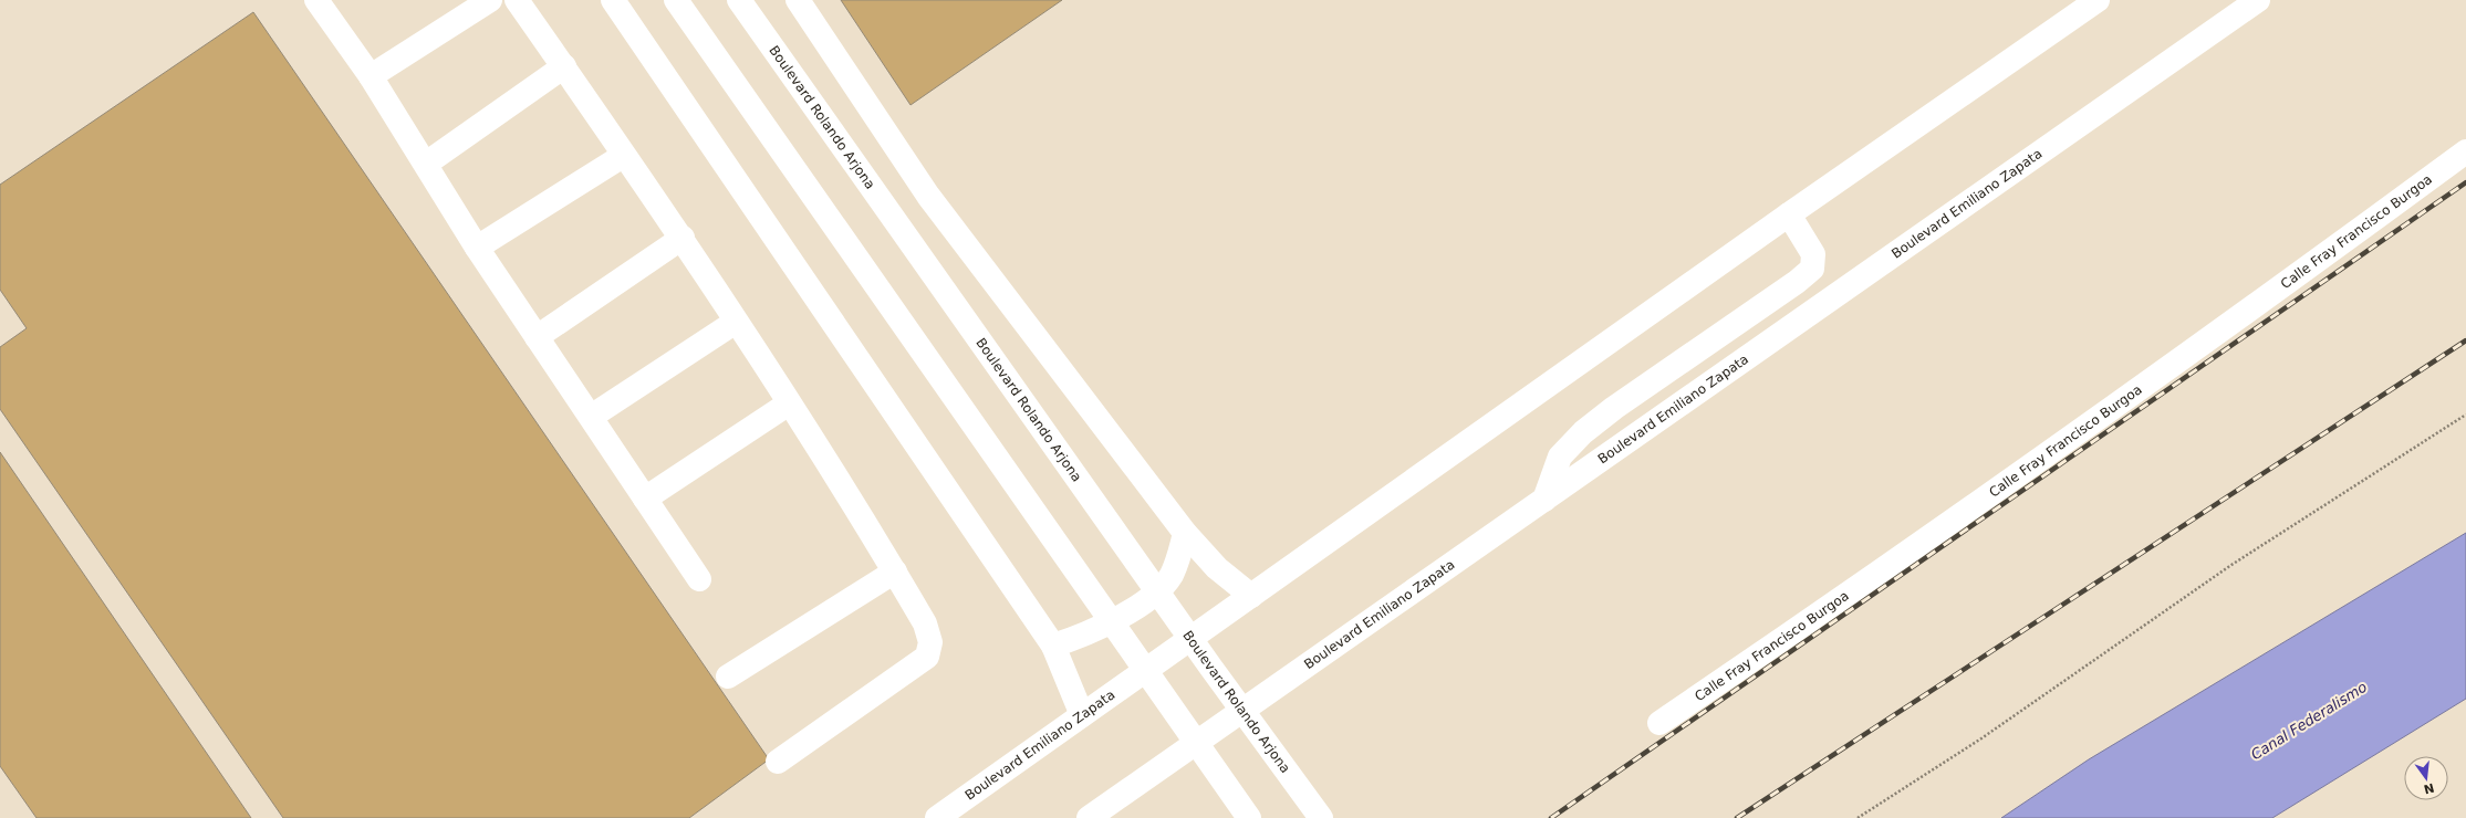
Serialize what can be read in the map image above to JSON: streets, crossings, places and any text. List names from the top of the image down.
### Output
{
  "streets": {
    "main road": ["Boulevard Rolando Arjona", "Boulevard Emiliano Zapata", "Calle Fray Francisco Burgoa"]
  },
  "water": ["Canal Federalismo"],
  "north": "bottom"
}
